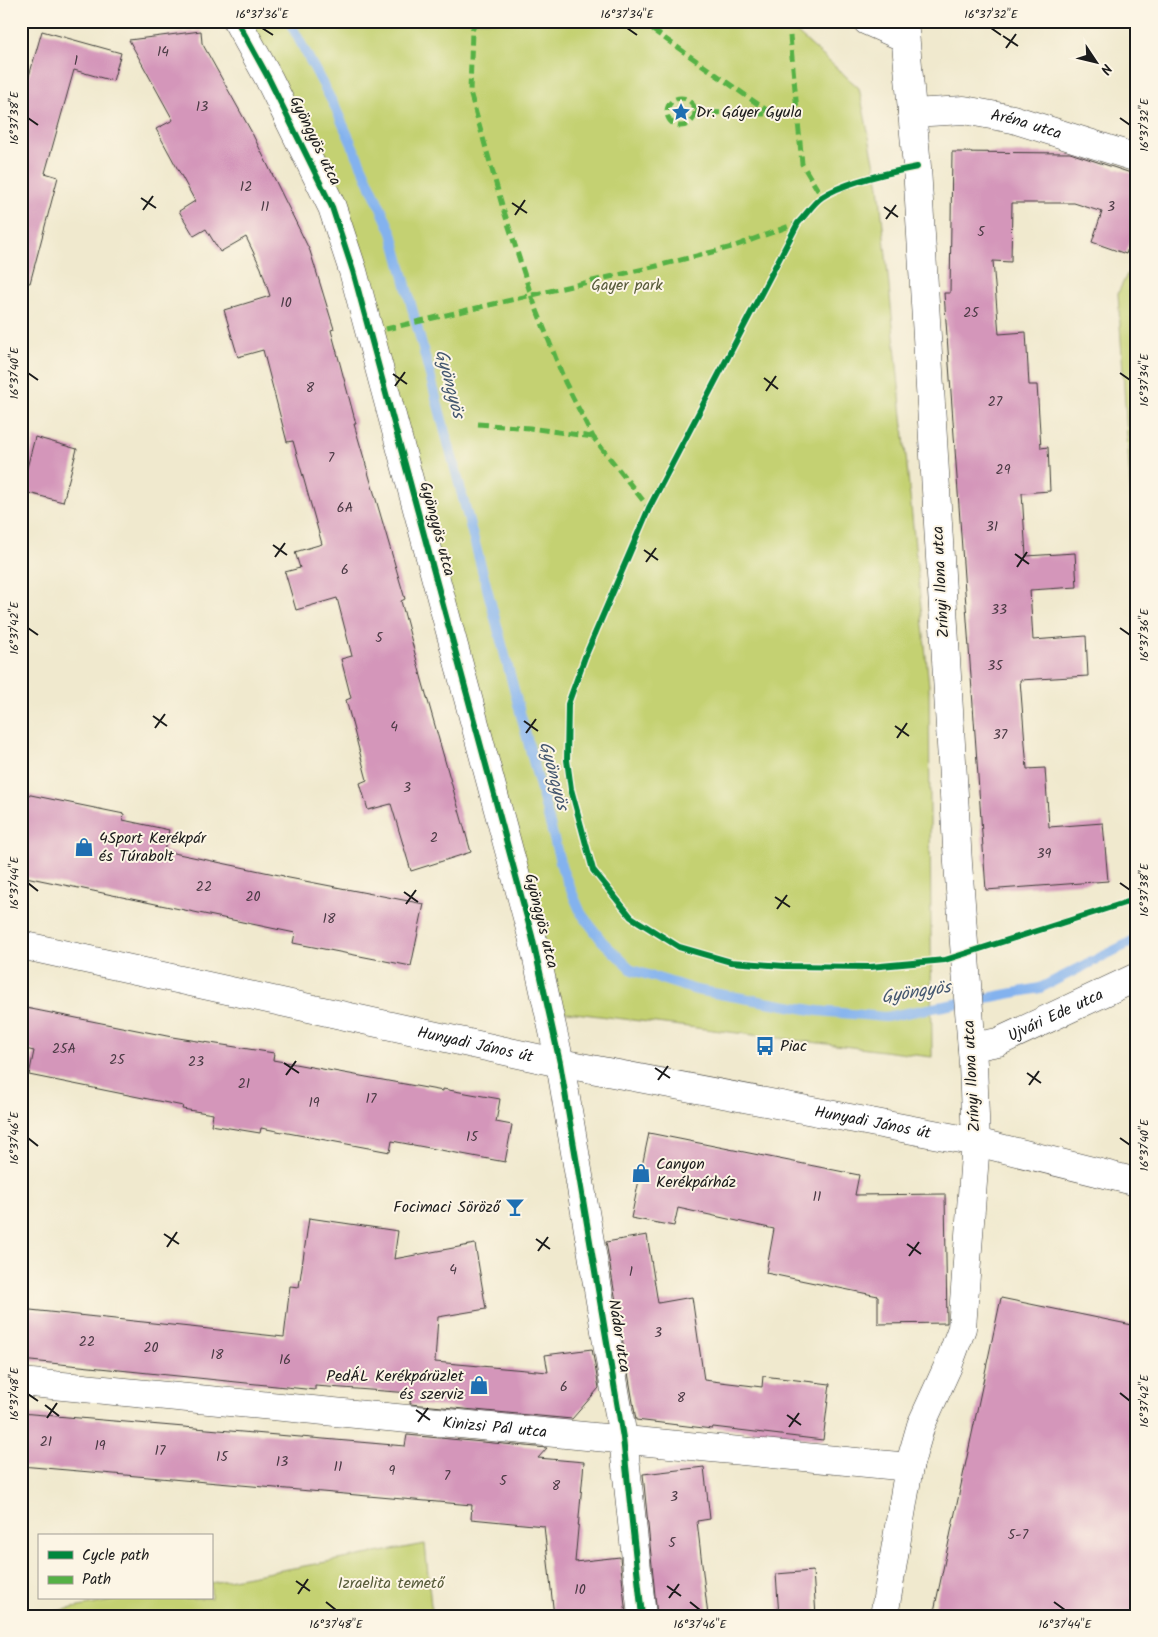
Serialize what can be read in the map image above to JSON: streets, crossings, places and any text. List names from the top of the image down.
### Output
{
  "streets": {
    "street": [
      "Aréna utca",
      "Gyöngyös utca",
      "Zrínyi Ilona utca",
      "Ujvári Ede utca",
      "Hunyadi János út",
      "Nádor utca",
      "Kinizsi Pál utca"
    ]
  },
  "crossings": [
    ["Aréna utca", "Zrínyi Ilona utca"],
    ["Gyöngyös utca", "Hunyadi János út"],
    ["Gyöngyös utca", "Nádor utca"],
    ["Zrínyi Ilona utca", "Ujvári Ede utca"],
    ["Zrínyi Ilona utca", "Hunyadi János út"],
    ["Zrínyi Ilona utca", "Kinizsi Pál utca"],
    ["Hunyadi János út", "Nádor utca"],
    ["Nádor utca", "Kinizsi Pál utca"]
  ],
  "water": ["Gyöngyös"],
  "parks": ["Gayer park", "Izraelita temető"],
  "places": {
    "place": ["Dr. Gáyer Gyula"],
    "shop": ["4Sport Kerékpár és Túrabolt", "Canyon Kerékpárház", "PedÁL Kerékpárüzlet és szerviz"],
    "bus stop": ["Piac"],
    "bar": ["Focimaci Söröző"]
  },
  "house_numbers": [
    "14",
    "1",
    "13",
    "12",
    "11",
    "3",
    "5",
    "10",
    "25",
    "8",
    "27",
    "7",
    "29",
    "6A",
    "31",
    "6",
    "33",
    "5",
    "35",
    "4",
    "37",
    "3",
    "2",
    "39",
    "22",
    "20",
    "18",
    "25A",
    "25",
    "23",
    "21",
    "17",
    "19",
    "15",
    "11",
    "4",
    "1",
    "3",
    "22",
    "20",
    "18",
    "16",
    "6",
    "8",
    "21",
    "19",
    "17",
    "15",
    "13",
    "11",
    "9",
    "7",
    "5",
    "8",
    "3",
    "5-7",
    "5",
    "10"
  ],
  "legend": ["Cycle path", "Path"],
  "north": "bottom right",
  "coordinates": [
    "16°37'36\"E",
    "16°37'34\"E",
    "16°37'32\"E",
    "16°37'38\"E",
    "16°37'40\"E",
    "16°37'42\"E",
    "16°37'44\"E",
    "16°37'46\"E",
    "16°37'48\"E"
  ]
}
